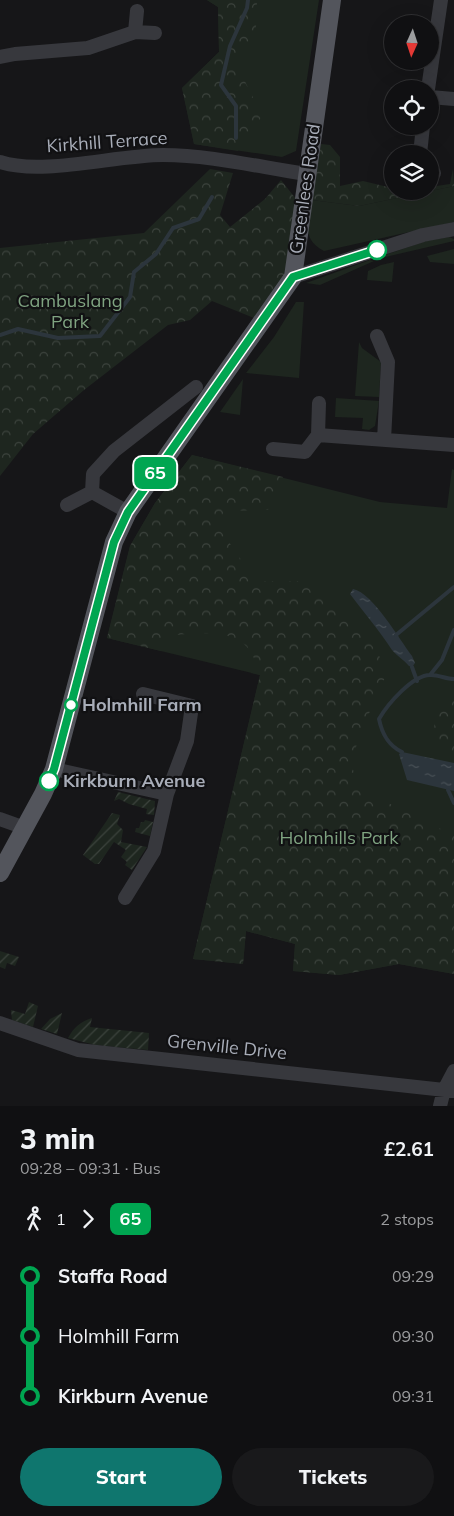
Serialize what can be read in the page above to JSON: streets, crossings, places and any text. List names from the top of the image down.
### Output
{
  "streets": {
    "main road": ["Greenlees Road"],
    "street": ["Kirkhill Terrace", "Grenville Drive"]
  },
  "crossings": [
    ["Kirkhill Terrace", "Greenlees Road"]
  ],
  "parks": ["Cambuslang Park", "Holmhills Park"],
  "places": ["Holmhill Farm", "Kirkburn Avenue"],
  "lines": ["bus line 65"],
  "north": "bottom",
  "page": {
    "on_map": "65",
    "heading": ["3 min", "09:28 – 09:31 · Bus", "£2.61"],
    "legs": ["1", "65", "2 stops"],
    "list": [
      {
        "name": "Staffa Road",
        "value": "09:29"
      },
      {
        "name": "Holmhill Farm",
        "value": "09:30"
      },
      {
        "name": "Kirkburn Avenue",
        "value": "09:31"
      }
    ],
    "buttons": ["Start", "Tickets"]
  }
}
